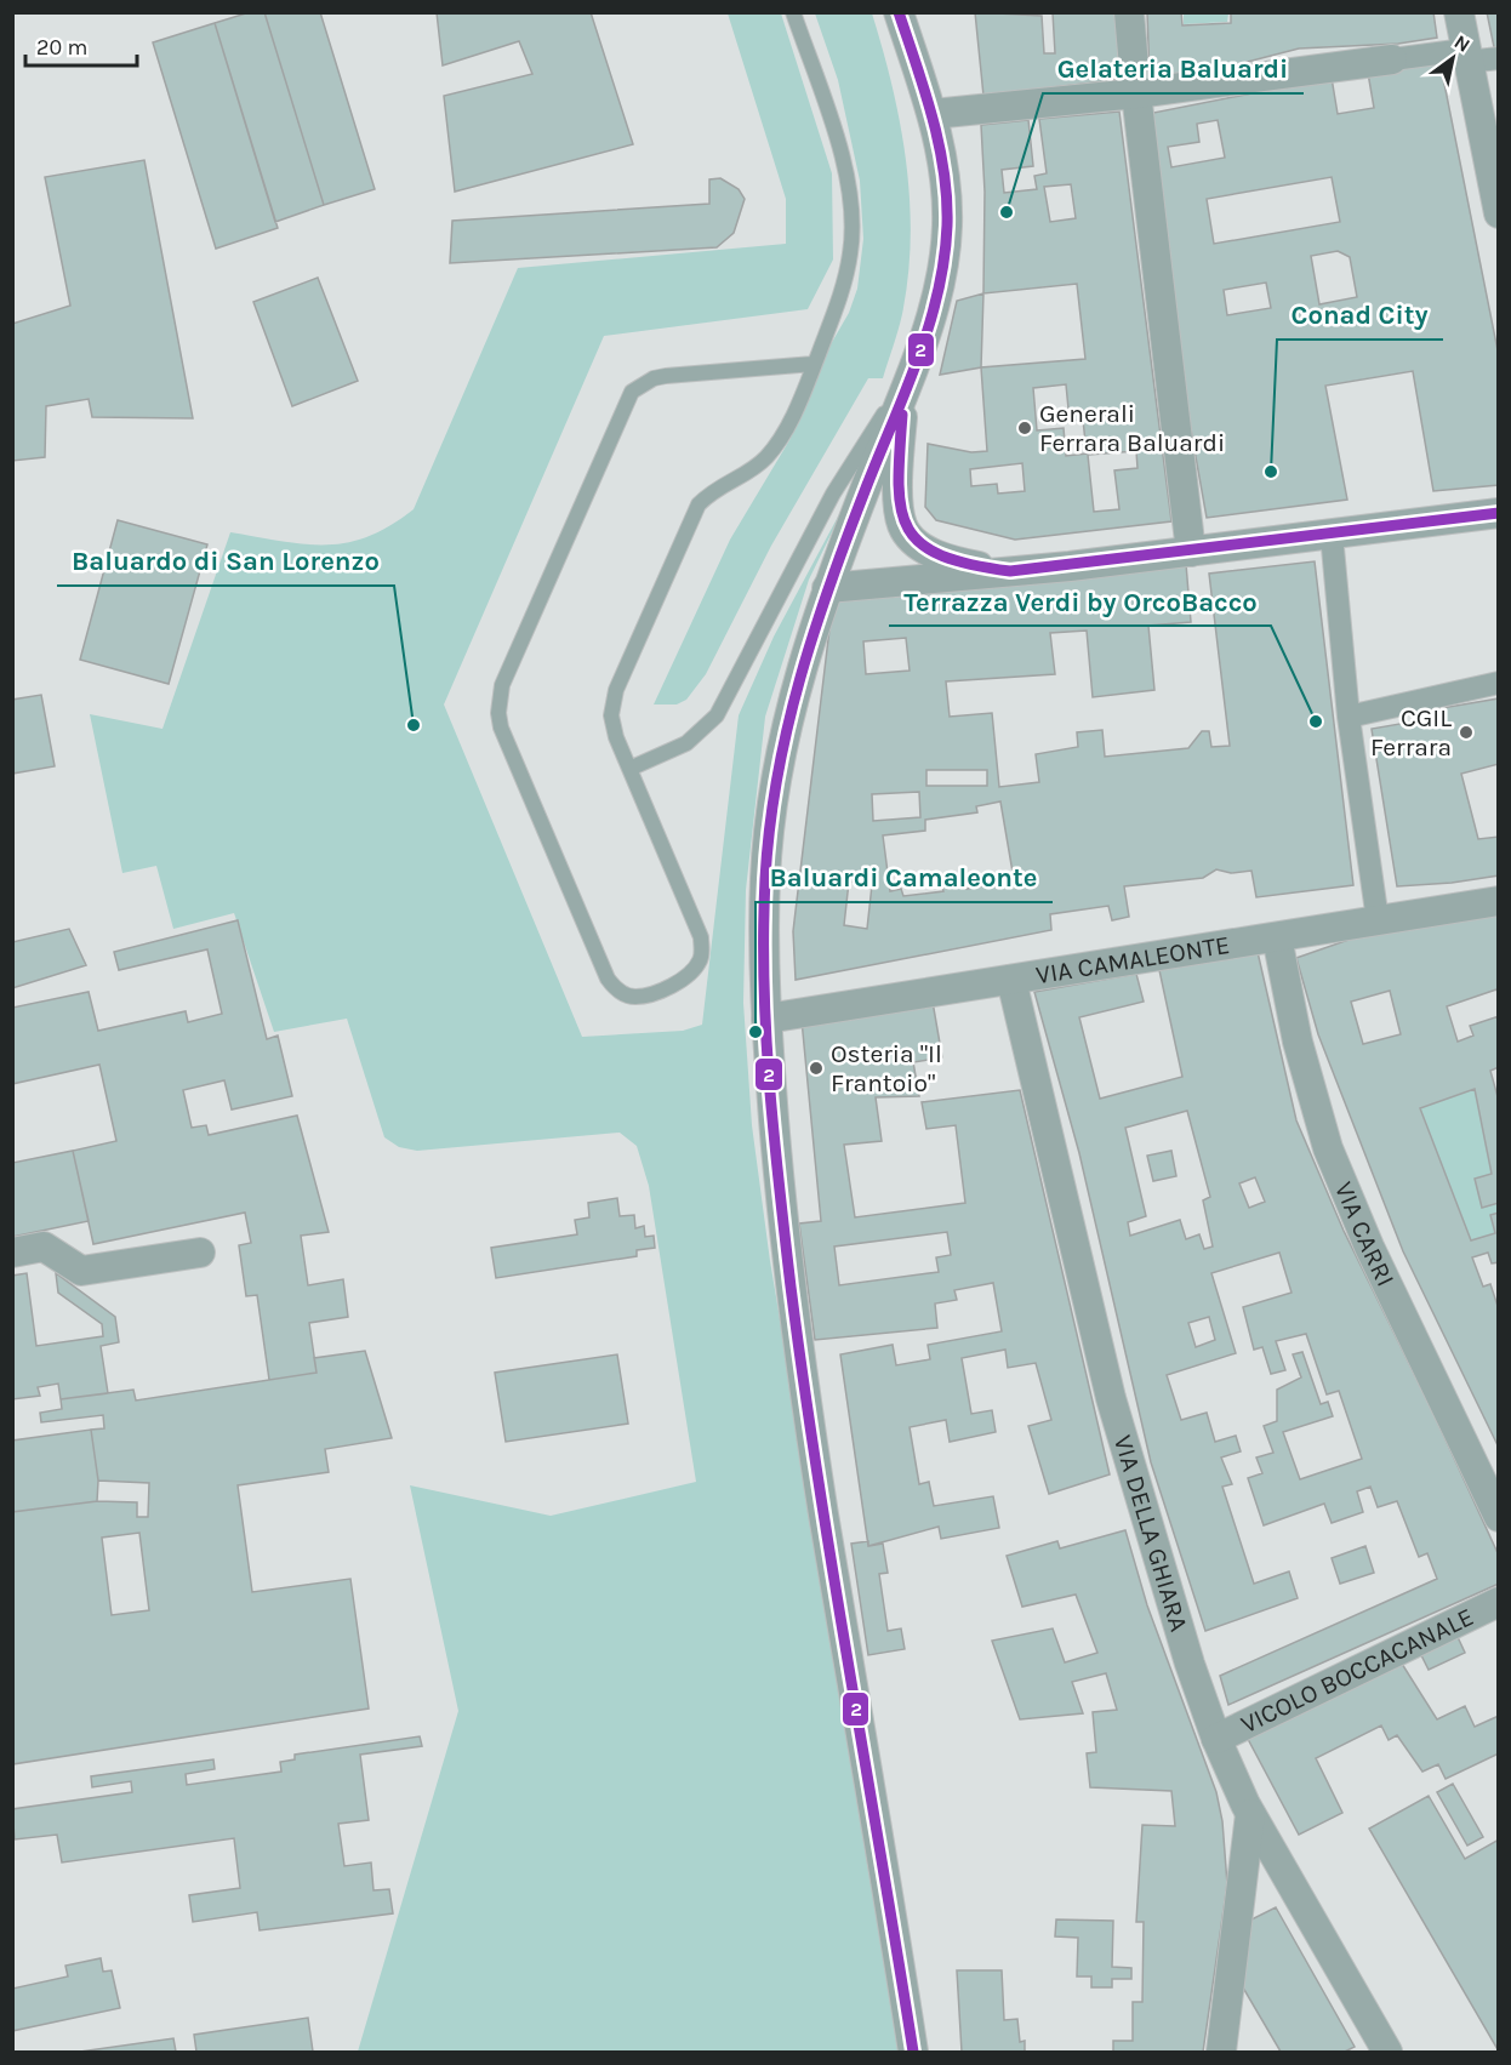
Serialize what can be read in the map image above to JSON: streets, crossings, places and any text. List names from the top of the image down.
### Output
{
  "streets": {
    "street": [
      "VIA CAMALEONTE",
      "VIA CARRI",
      "VIA DELLA GHIARA",
      "VICOLO BOCCACANALE"
    ]
  },
  "crossings": [
    ["VIA CAMALEONTE", "VIA CARRI"],
    ["VIA CAMALEONTE", "VIA DELLA GHIARA"],
    ["VIA DELLA GHIARA", "VICOLO BOCCACANALE"]
  ],
  "places": [
    "Gelateria Baluardi",
    "Generali Ferrara Baluardi",
    "Conad City",
    "Terrazza Verdi by OrcoBacco",
    "Baluardo di San Lorenzo",
    "CGIL Ferrara",
    "Baluardi Camaleonte",
    "Osteria \"Il Frantoio\""
  ],
  "lines": ["transit line 2"],
  "scale_bar": "20 m",
  "north": "top right"
}
